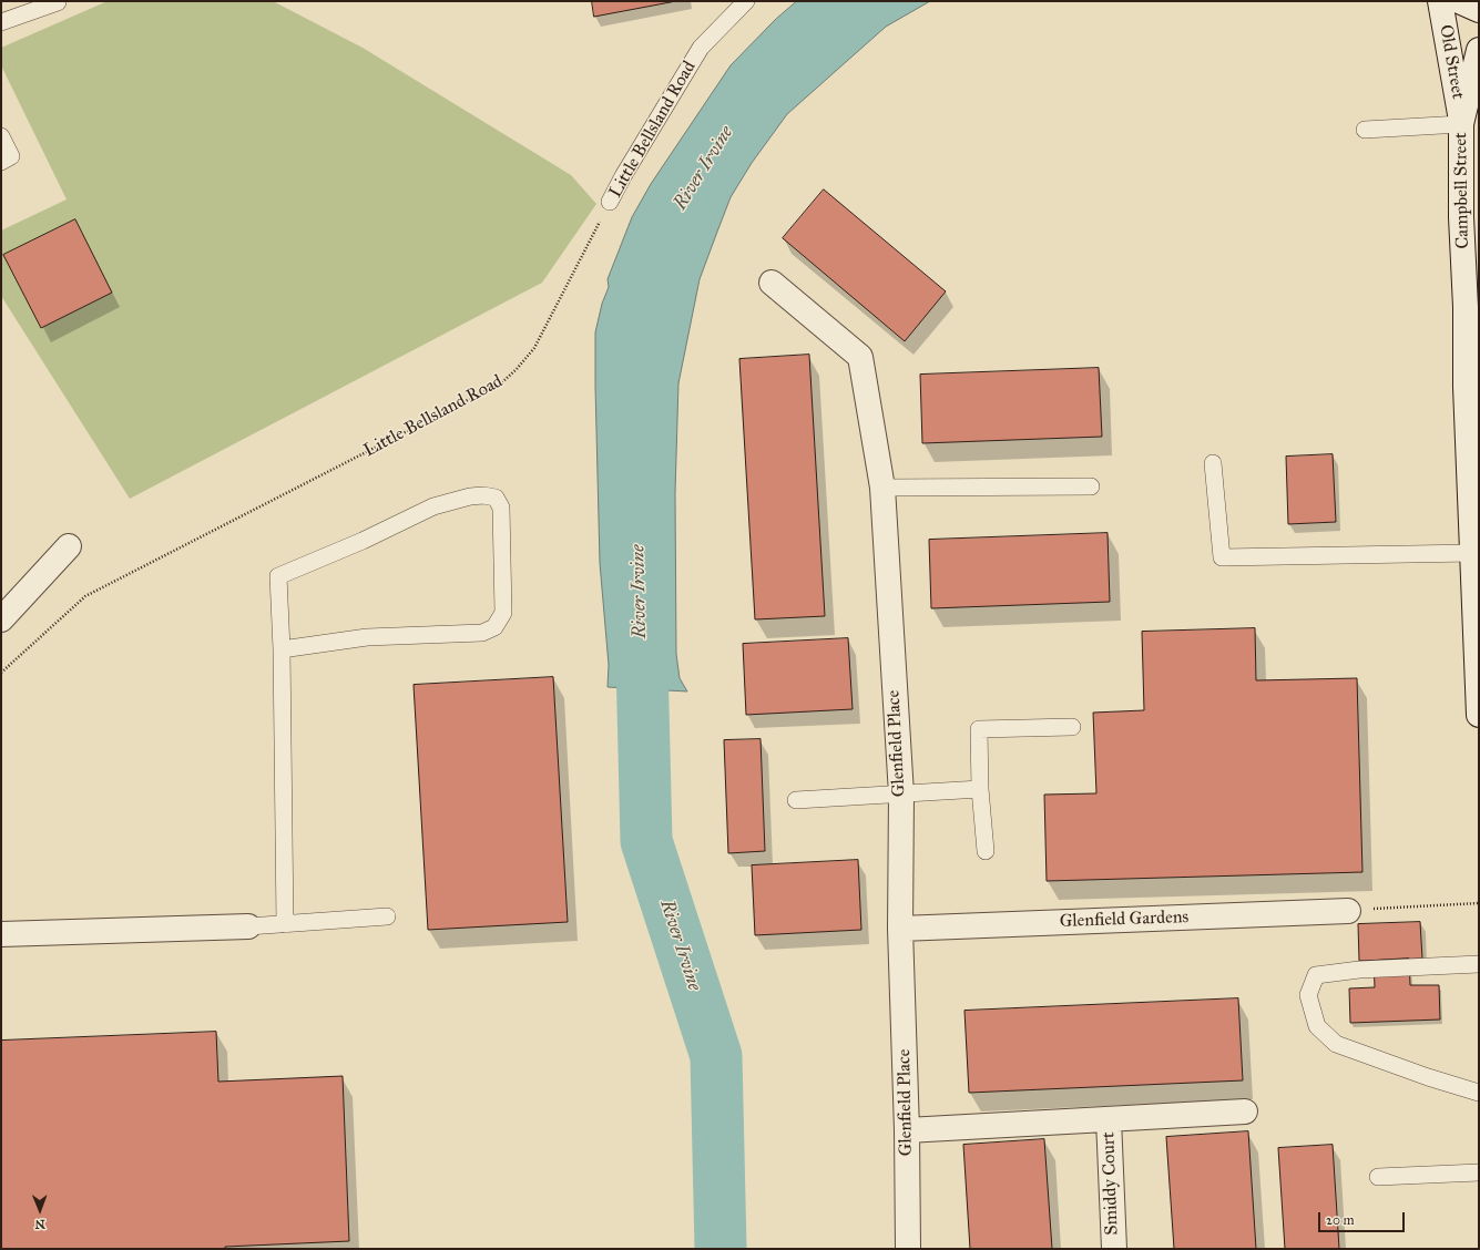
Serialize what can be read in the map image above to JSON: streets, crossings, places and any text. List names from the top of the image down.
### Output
{
  "streets": {
    "street": [
      "Old Street",
      "Campbell Street",
      "Glenfield Place",
      "Glenfield Gardens",
      "Smiddy Court"
    ],
    "lane": ["Little Bellsland Road"]
  },
  "crossings": [
    ["Old Street", "Campbell Street"],
    ["Glenfield Place", "Glenfield Gardens"]
  ],
  "water": ["River Irvine"],
  "scale_bar": "20 m",
  "north": "bottom"
}
